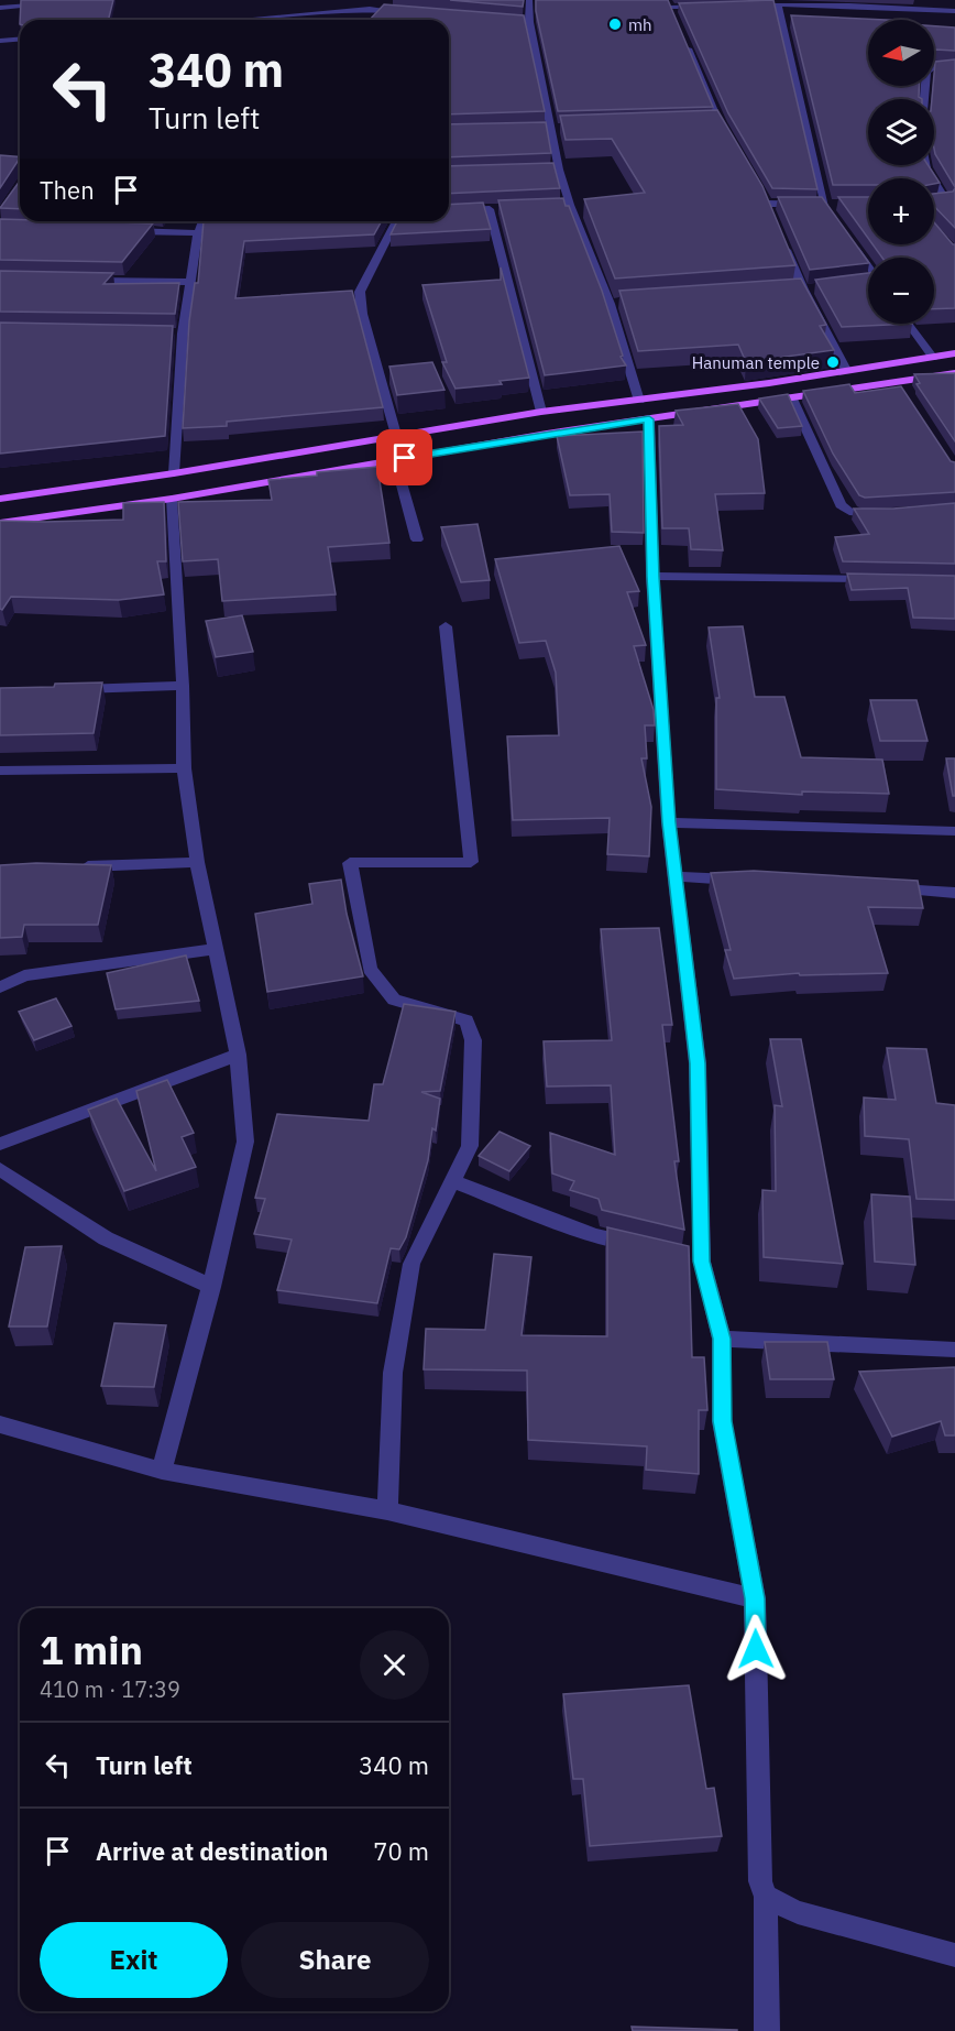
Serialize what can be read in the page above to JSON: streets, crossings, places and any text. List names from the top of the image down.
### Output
{
  "places": ["mh", "Hanuman temple"],
  "north": "left",
  "page": {
    "map_buttons": ["+", "−"],
    "turn": ["340 m", "Turn left"],
    "then": "Then",
    "heading": ["1 min", "410 m · 17:39"],
    "list": [
      {
        "name": "Turn left",
        "value": "340 m"
      },
      {
        "name": "Arrive at destination",
        "value": "70 m"
      }
    ],
    "buttons": ["Exit", "Share"]
  }
}
